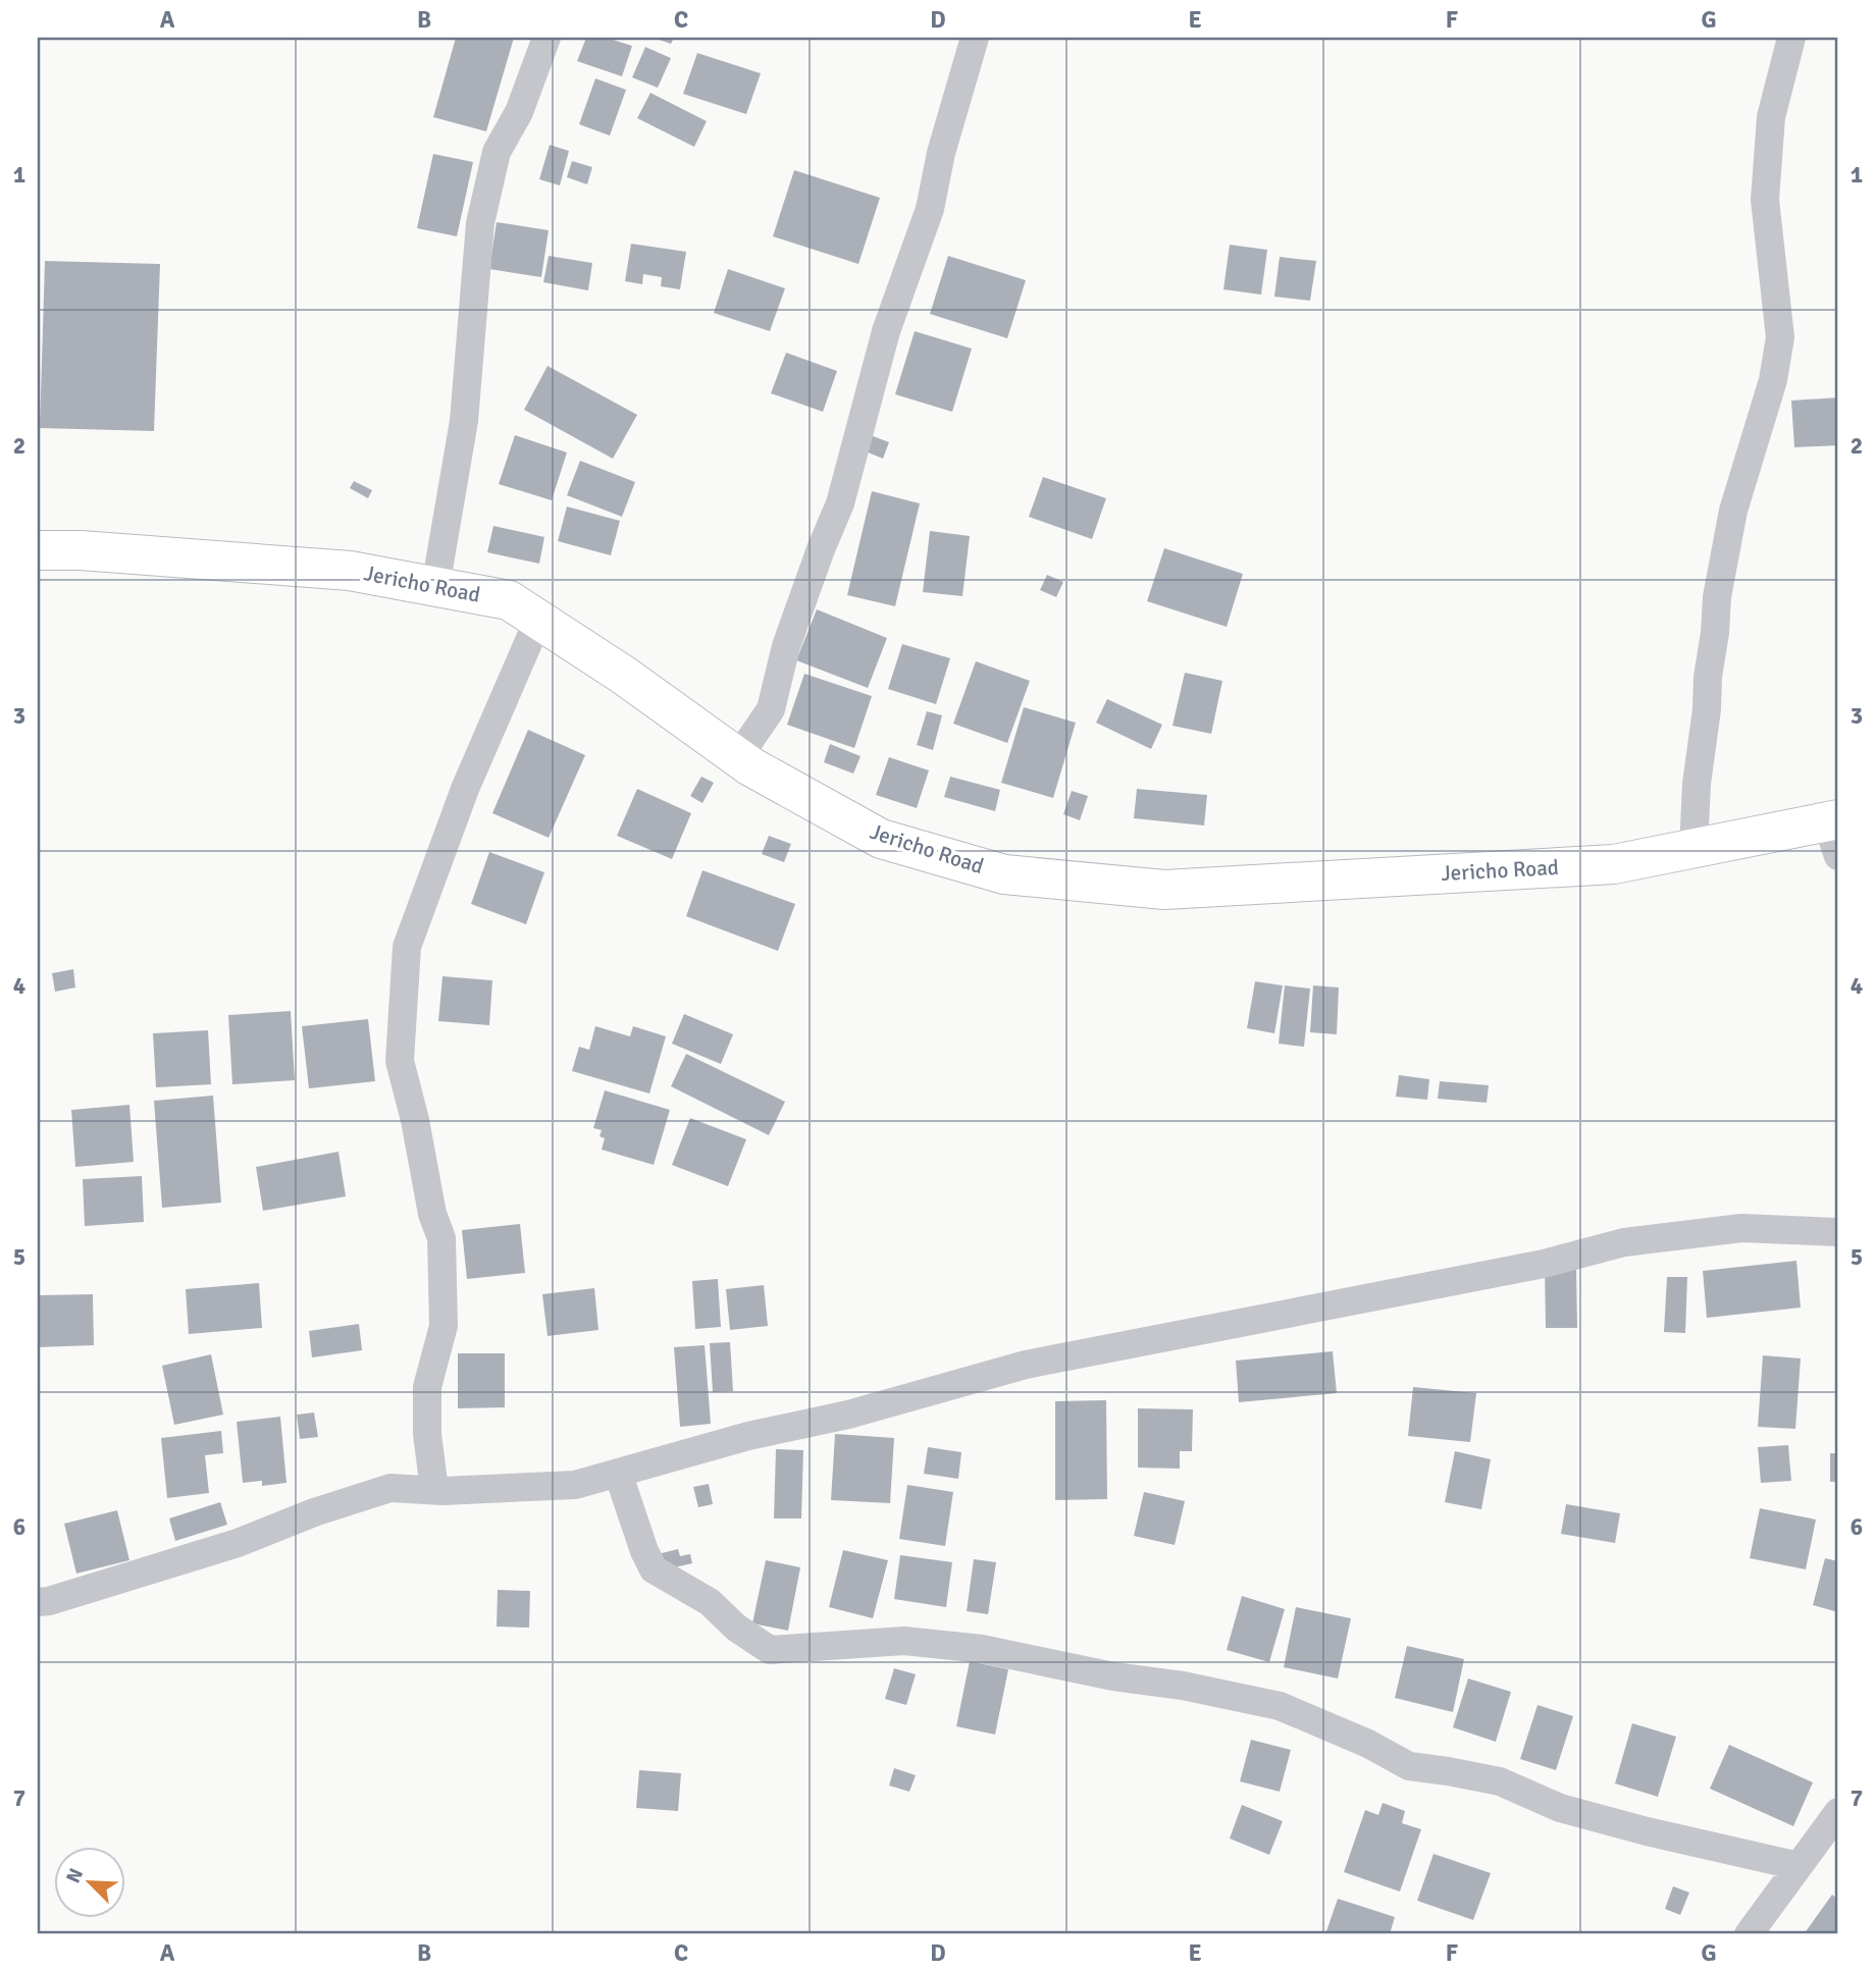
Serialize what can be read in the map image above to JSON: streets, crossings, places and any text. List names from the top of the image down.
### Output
{
  "streets": {
    "street": ["Jericho Road"]
  },
  "north": "top left",
  "grid": {
    "columns": [
      "A",
      "B",
      "C",
      "D",
      "E",
      "F",
      "G"
    ],
    "rows": [
      "1",
      "2",
      "3",
      "4",
      "5",
      "6",
      "7"
    ]
  }
}
